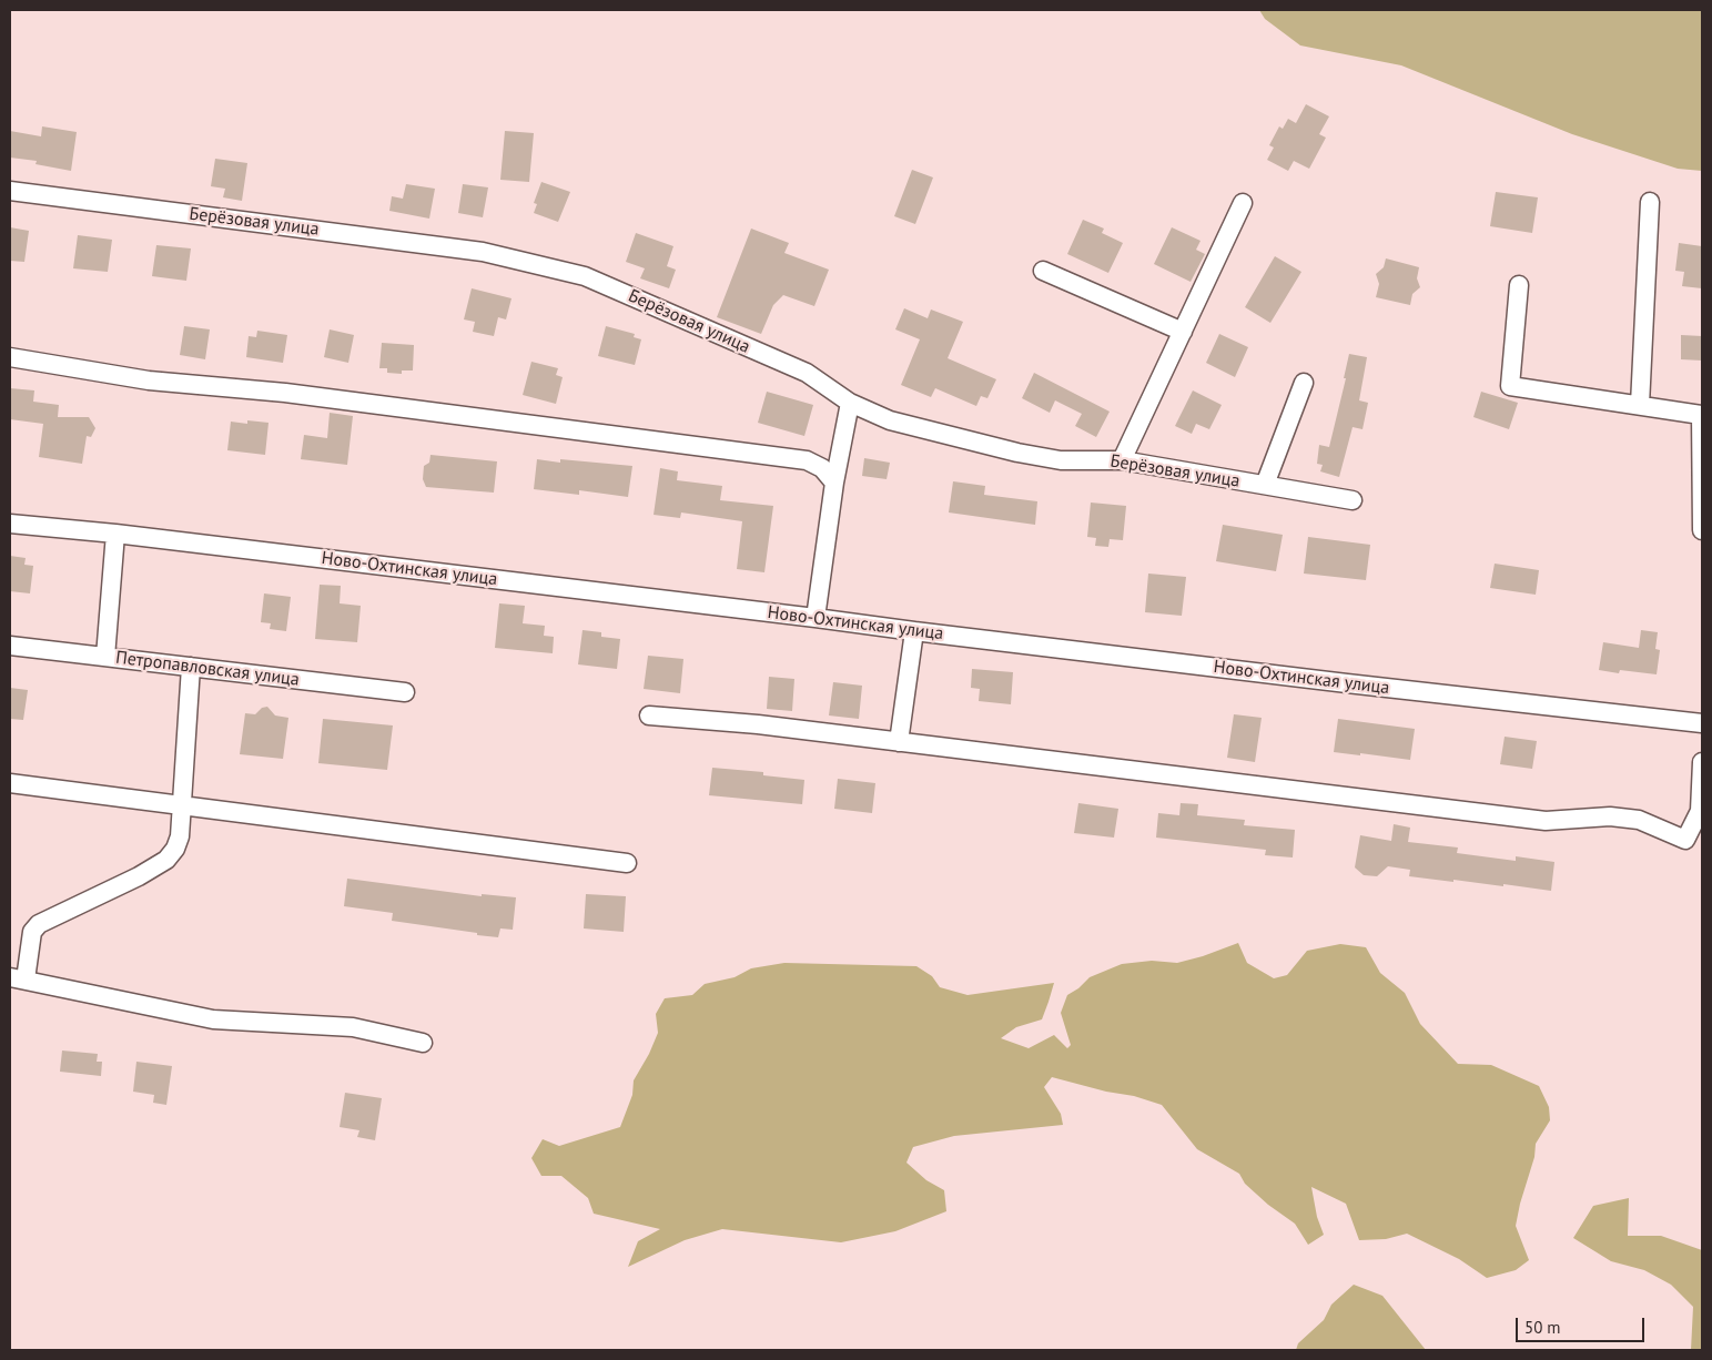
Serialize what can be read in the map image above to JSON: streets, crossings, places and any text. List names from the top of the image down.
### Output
{
  "streets": {
    "street": ["Берёзовая улица", "Ново-Охтинская улица", "Петропавловская улица"]
  },
  "scale_bar": "50 m"
}
